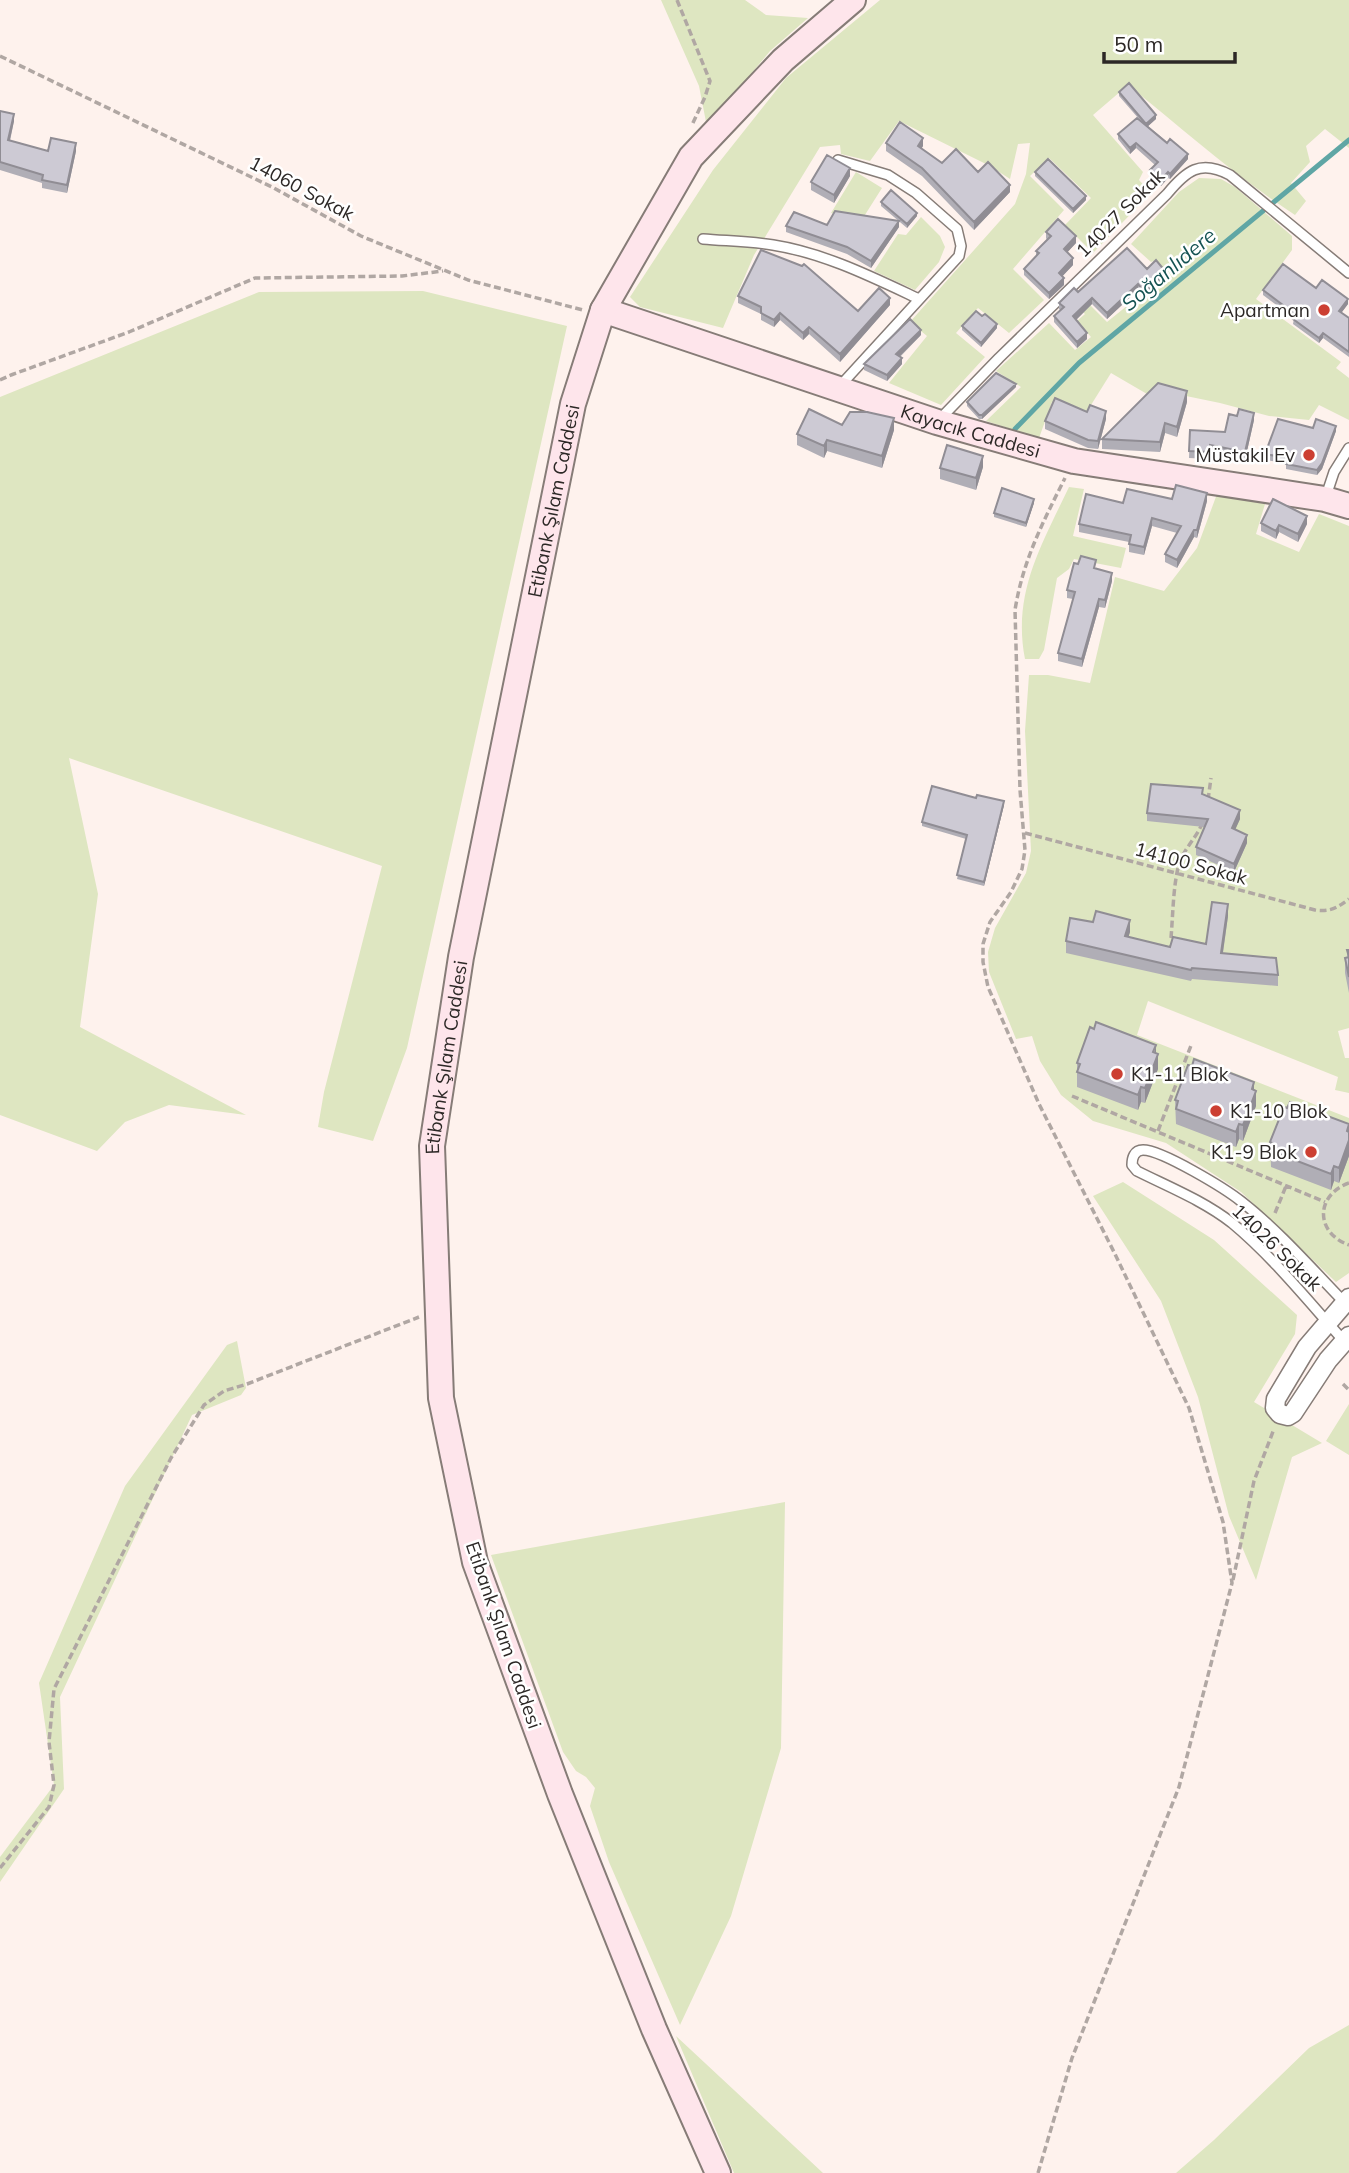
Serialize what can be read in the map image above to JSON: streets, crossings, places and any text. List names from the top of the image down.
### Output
{
  "streets": {
    "street": ["Kayacık Caddesi", "Etibank Şılam Caddesi"],
    "lane": ["14027 Sokak", "14026 Sokak"],
    "path": ["14060 Sokak", "14100 Sokak"]
  },
  "crossings": [
    ["14060 Sokak", "Kayacık Caddesi"],
    ["14060 Sokak", "Etibank Şılam Caddesi"],
    ["14027 Sokak", "Kayacık Caddesi"],
    ["Kayacık Caddesi", "Etibank Şılam Caddesi"]
  ],
  "water": ["Soğanlıdere"],
  "places": [
    "Apartman",
    "Müstakil Ev",
    "K1-11 Blok",
    "K1-10 Blok",
    "K1-9 Blok"
  ],
  "scale_bar": "50 m"
}
